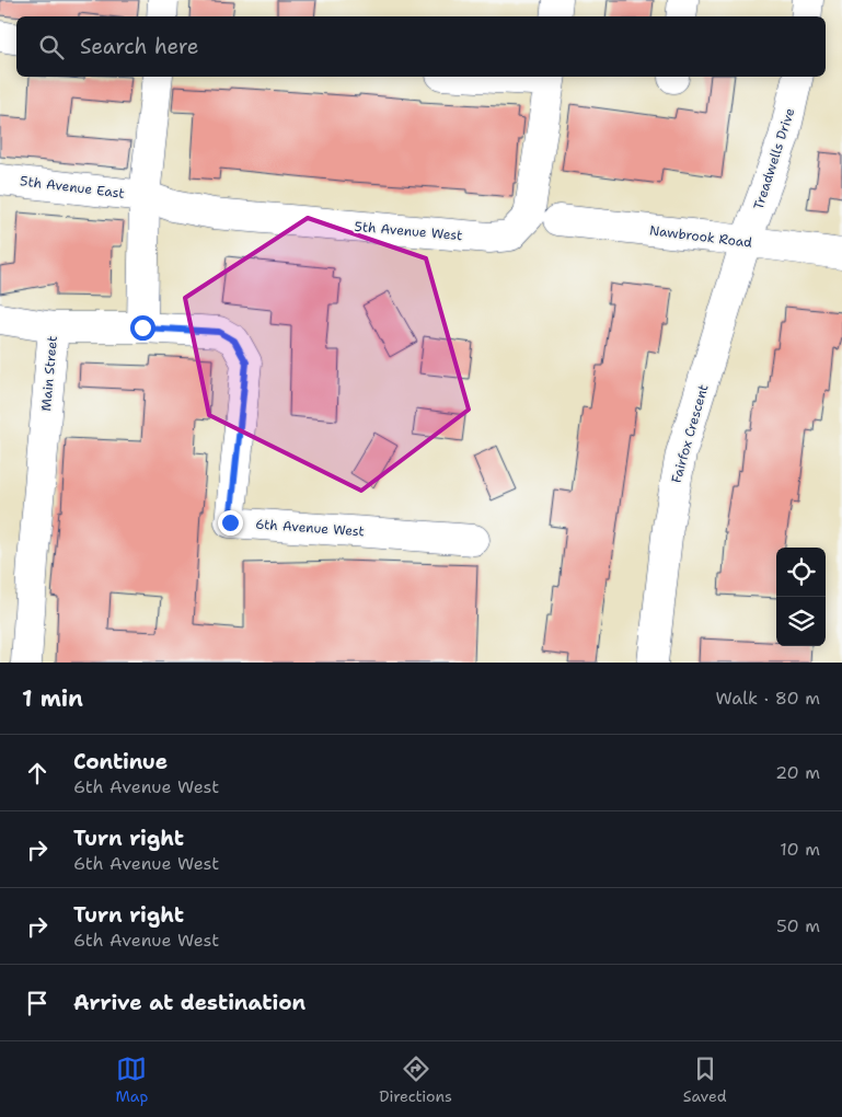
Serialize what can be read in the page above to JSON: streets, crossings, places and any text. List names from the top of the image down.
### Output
{
  "streets": {
    "street": [
      "Treadwells Drive",
      "5th Avenue East",
      "5th Avenue West",
      "Nawbrook Road",
      "Main Street",
      "Fairfox Crescent",
      "6th Avenue West"
    ]
  },
  "crossings": [
    ["Treadwells Drive", "Nawbrook Road"],
    ["Treadwells Drive", "Fairfox Crescent"],
    ["5th Avenue East", "5th Avenue West"],
    ["Nawbrook Road", "Fairfox Crescent"],
    ["Main Street", "6th Avenue West"]
  ],
  "page": {
    "search": "Search here",
    "heading": ["1 min", "Walk · 80 m"],
    "list": [
      ["Continue", "6th Avenue West", "20 m"],
      ["Turn right", "6th Avenue West", "10 m"],
      ["Turn right", "6th Avenue West", "50 m"],
      "Arrive at destination"
    ],
    "nav": ["Map", "Directions", "Saved"]
  }
}
